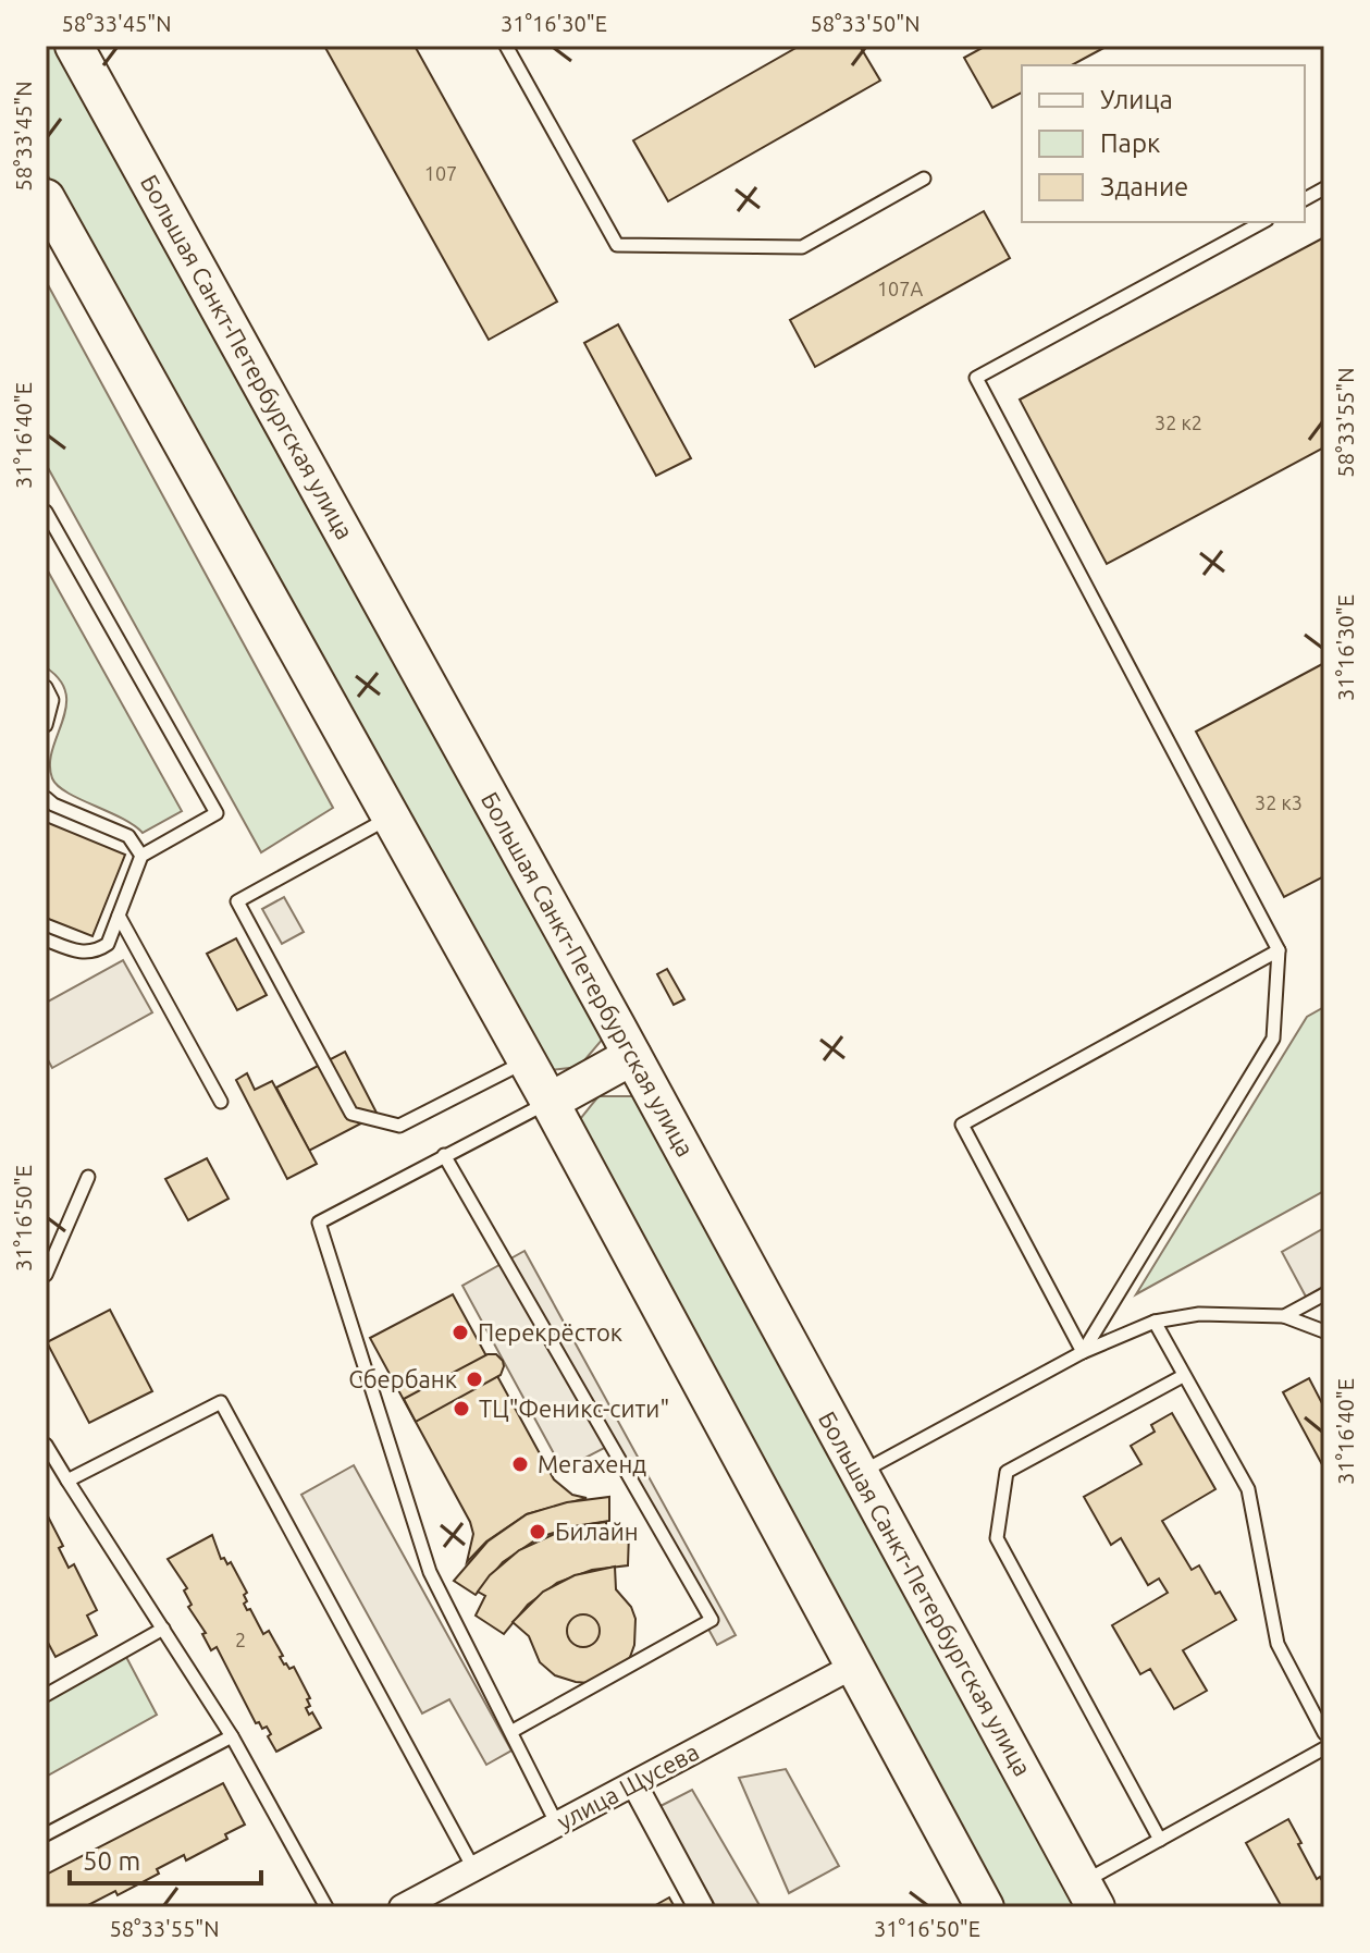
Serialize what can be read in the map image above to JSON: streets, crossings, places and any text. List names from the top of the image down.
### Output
{
  "streets": {
    "main road": ["Большая Санкт-Петербургская улица"],
    "street": ["улица Щусева"]
  },
  "places": [
    "Перекрёсток",
    "Сбербанк",
    "ТЦ\"Феникс-сити\"",
    "Мегахенд",
    "Билайн"
  ],
  "house_numbers": [
    "107",
    "107А",
    "32 к2",
    "32 к3",
    "2"
  ],
  "legend": ["Улица", "Парк", "Здание"],
  "scale_bar": "50 m",
  "coordinates": [
    "58°33'45\"N",
    "31°16'30\"E",
    "58°33'50\"N",
    "58°33'55\"N",
    "31°16'40\"E",
    "31°16'50\"E"
  ]
}
